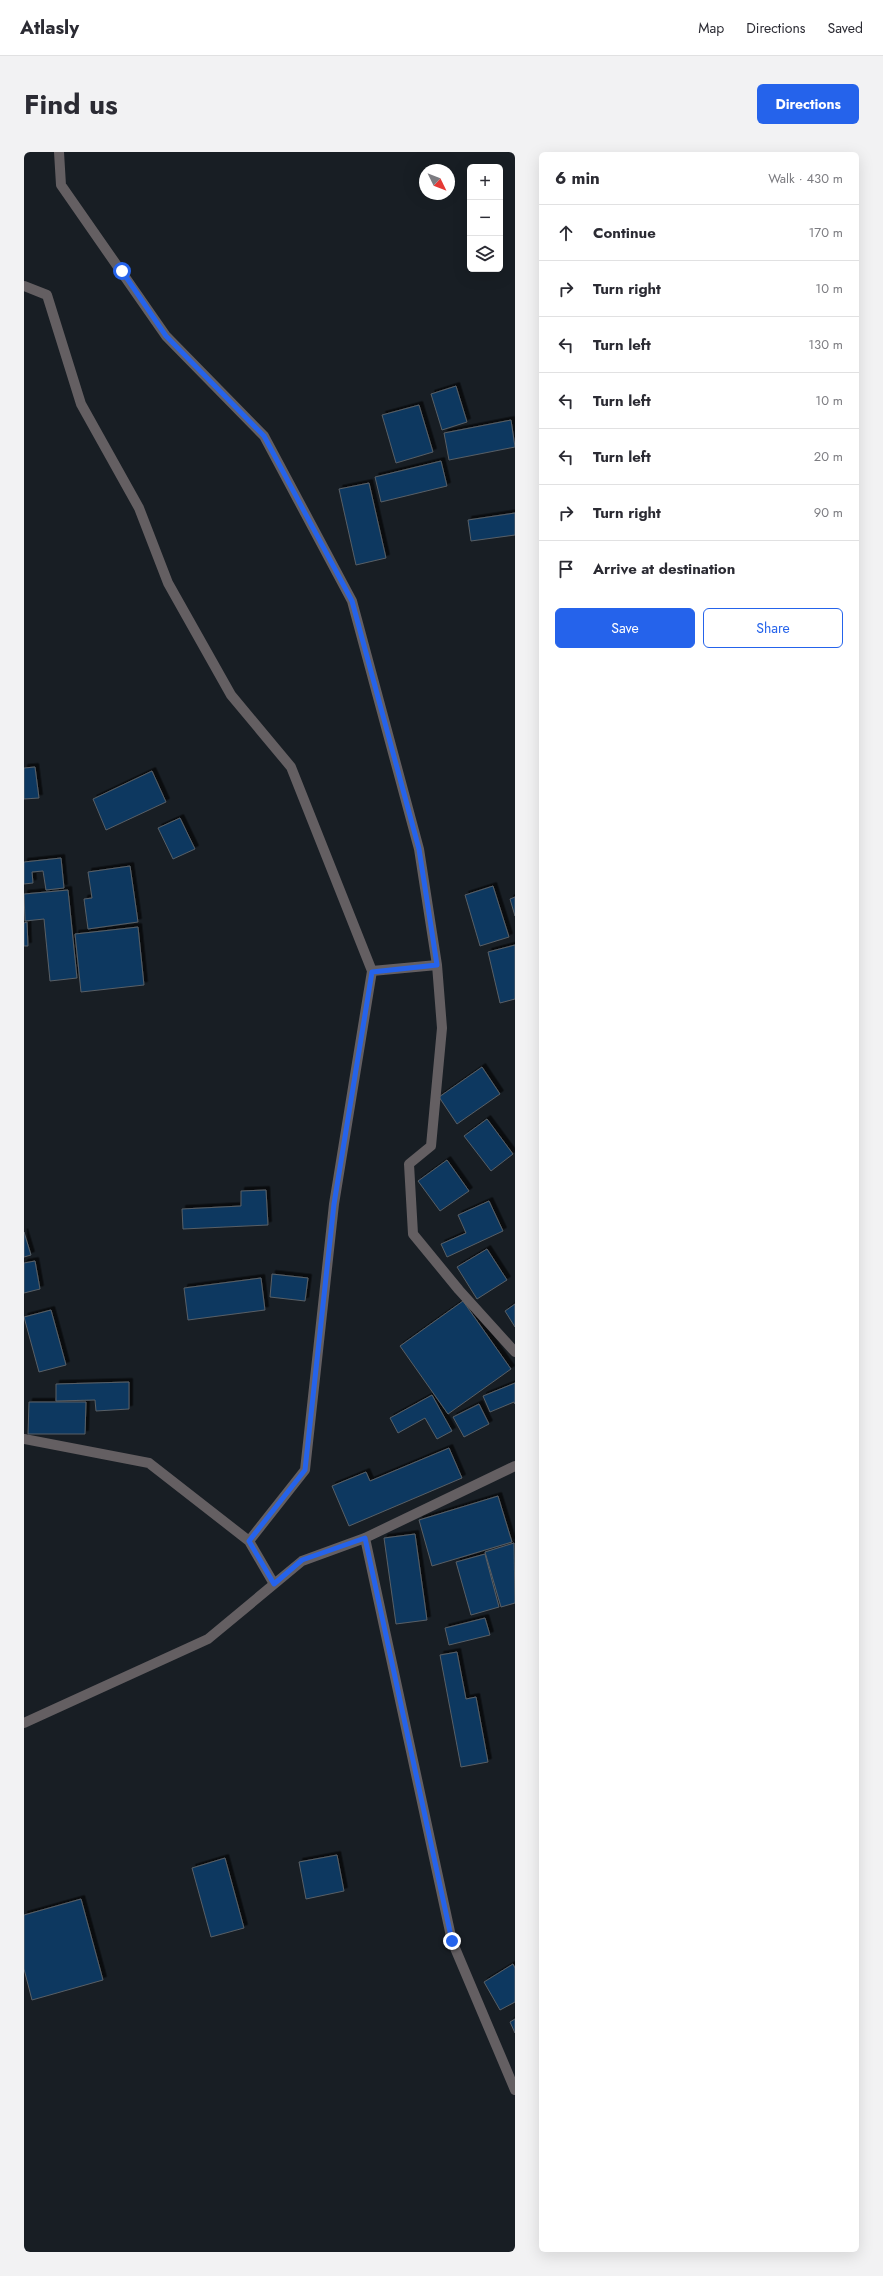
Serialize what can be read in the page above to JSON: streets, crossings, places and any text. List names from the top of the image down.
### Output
{
  "north": "bottom right",
  "page": {
    "header": "Atlasly",
    "nav": ["Map", "Directions", "Saved"],
    "title": "Find us",
    "buttons": [
      "Directions",
      ["Save", "Share"]
    ],
    "heading": ["6 min", "Walk · 430 m"],
    "map_buttons": ["+", "−"],
    "list": [
      ["Continue", "170 m"],
      ["Turn right", "10 m"],
      ["Turn left", "130 m"],
      ["Turn left", "10 m"],
      ["Turn left", "20 m"],
      ["Turn right", "90 m"],
      "Arrive at destination"
    ]
  }
}
